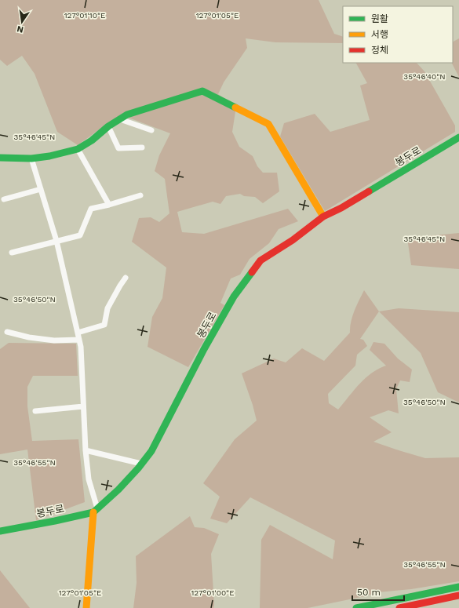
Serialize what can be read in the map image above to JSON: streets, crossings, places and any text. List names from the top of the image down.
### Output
{
  "streets": {
    "main road": ["봉두로"]
  },
  "legend": ["원활", "서행", "정체"],
  "scale_bar": "50 m",
  "north": "bottom",
  "coordinates": [
    "127°01'10\"E",
    "127°01'05\"E",
    "35°46'40\"N",
    "35°46'45\"N",
    "35°46'50\"N",
    "35°46'55\"N",
    "127°01'00\"E"
  ]
}
